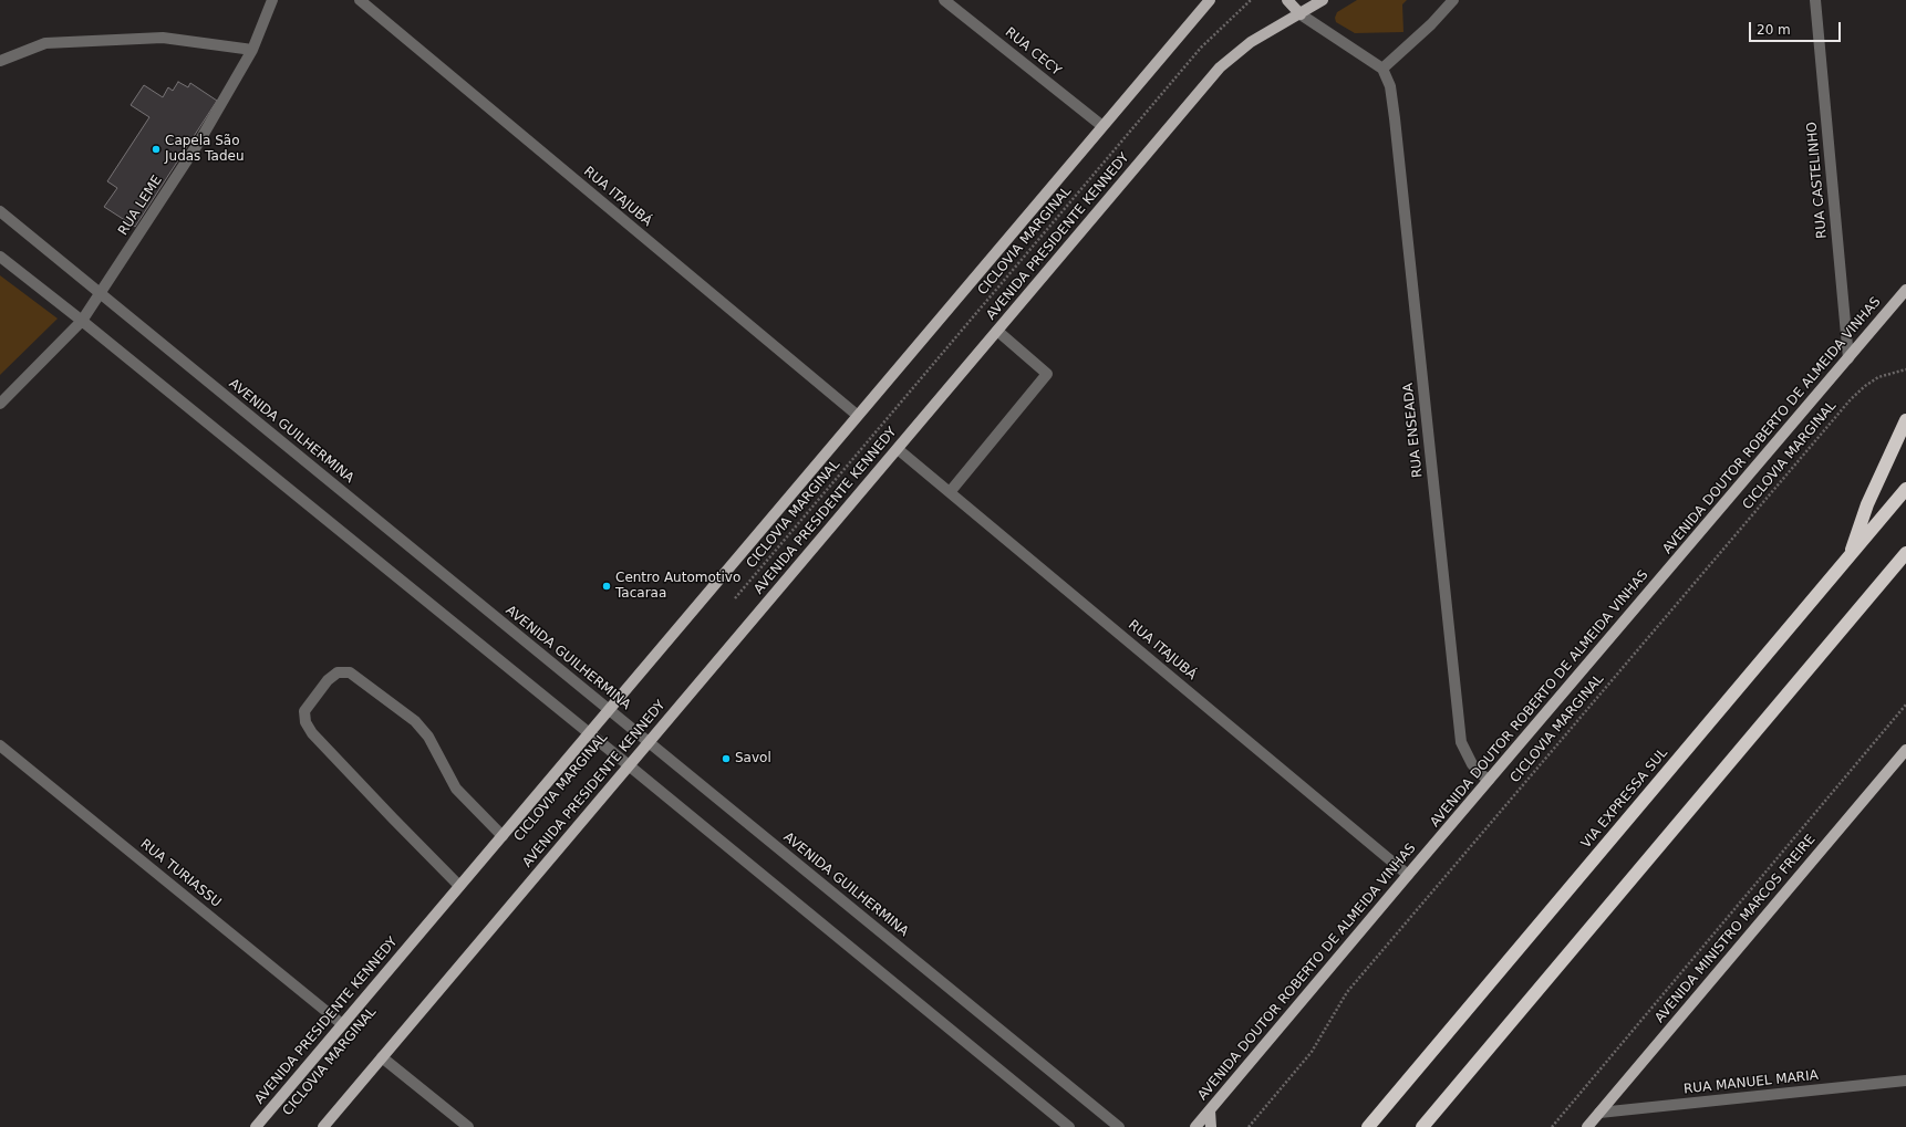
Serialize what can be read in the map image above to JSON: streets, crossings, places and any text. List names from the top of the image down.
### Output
{
  "streets": {
    "highway": ["VIA EXPRESSA SUL"],
    "main road": ["AVENIDA PRESIDENTE KENNEDY", "AVENIDA DOUTOR ROBERTO DE ALMEIDA VINHAS", "AVENIDA MINISTRO MARCOS FREIRE"],
    "street": [
      "RUA CECY",
      "RUA CASTELINHO",
      "RUA ITAJUBÁ",
      "RUA LEME",
      "RUA ENSEADA",
      "AVENIDA GUILHERMINA",
      "RUA TURIASSU",
      "RUA MANUEL MARIA"
    ],
    "path": ["CICLOVIA MARGINAL"]
  },
  "crossings": [
    ["RUA CECY", "AVENIDA PRESIDENTE KENNEDY"],
    ["RUA CASTELINHO", "AVENIDA DOUTOR ROBERTO DE ALMEIDA VINHAS"],
    ["RUA ITAJUBÁ", "AVENIDA PRESIDENTE KENNEDY"],
    ["RUA ITAJUBÁ", "AVENIDA DOUTOR ROBERTO DE ALMEIDA VINHAS"],
    ["RUA LEME", "AVENIDA GUILHERMINA"],
    ["AVENIDA PRESIDENTE KENNEDY", "AVENIDA GUILHERMINA"],
    ["AVENIDA PRESIDENTE KENNEDY", "RUA TURIASSU"],
    ["AVENIDA DOUTOR ROBERTO DE ALMEIDA VINHAS", "RUA ENSEADA"],
    ["AVENIDA MINISTRO MARCOS FREIRE", "RUA MANUEL MARIA"]
  ],
  "places": ["Capela São Judas Tadeu", "Centro Automotivo Tacaraa", "Savol"],
  "scale_bar": "20 m"
}
